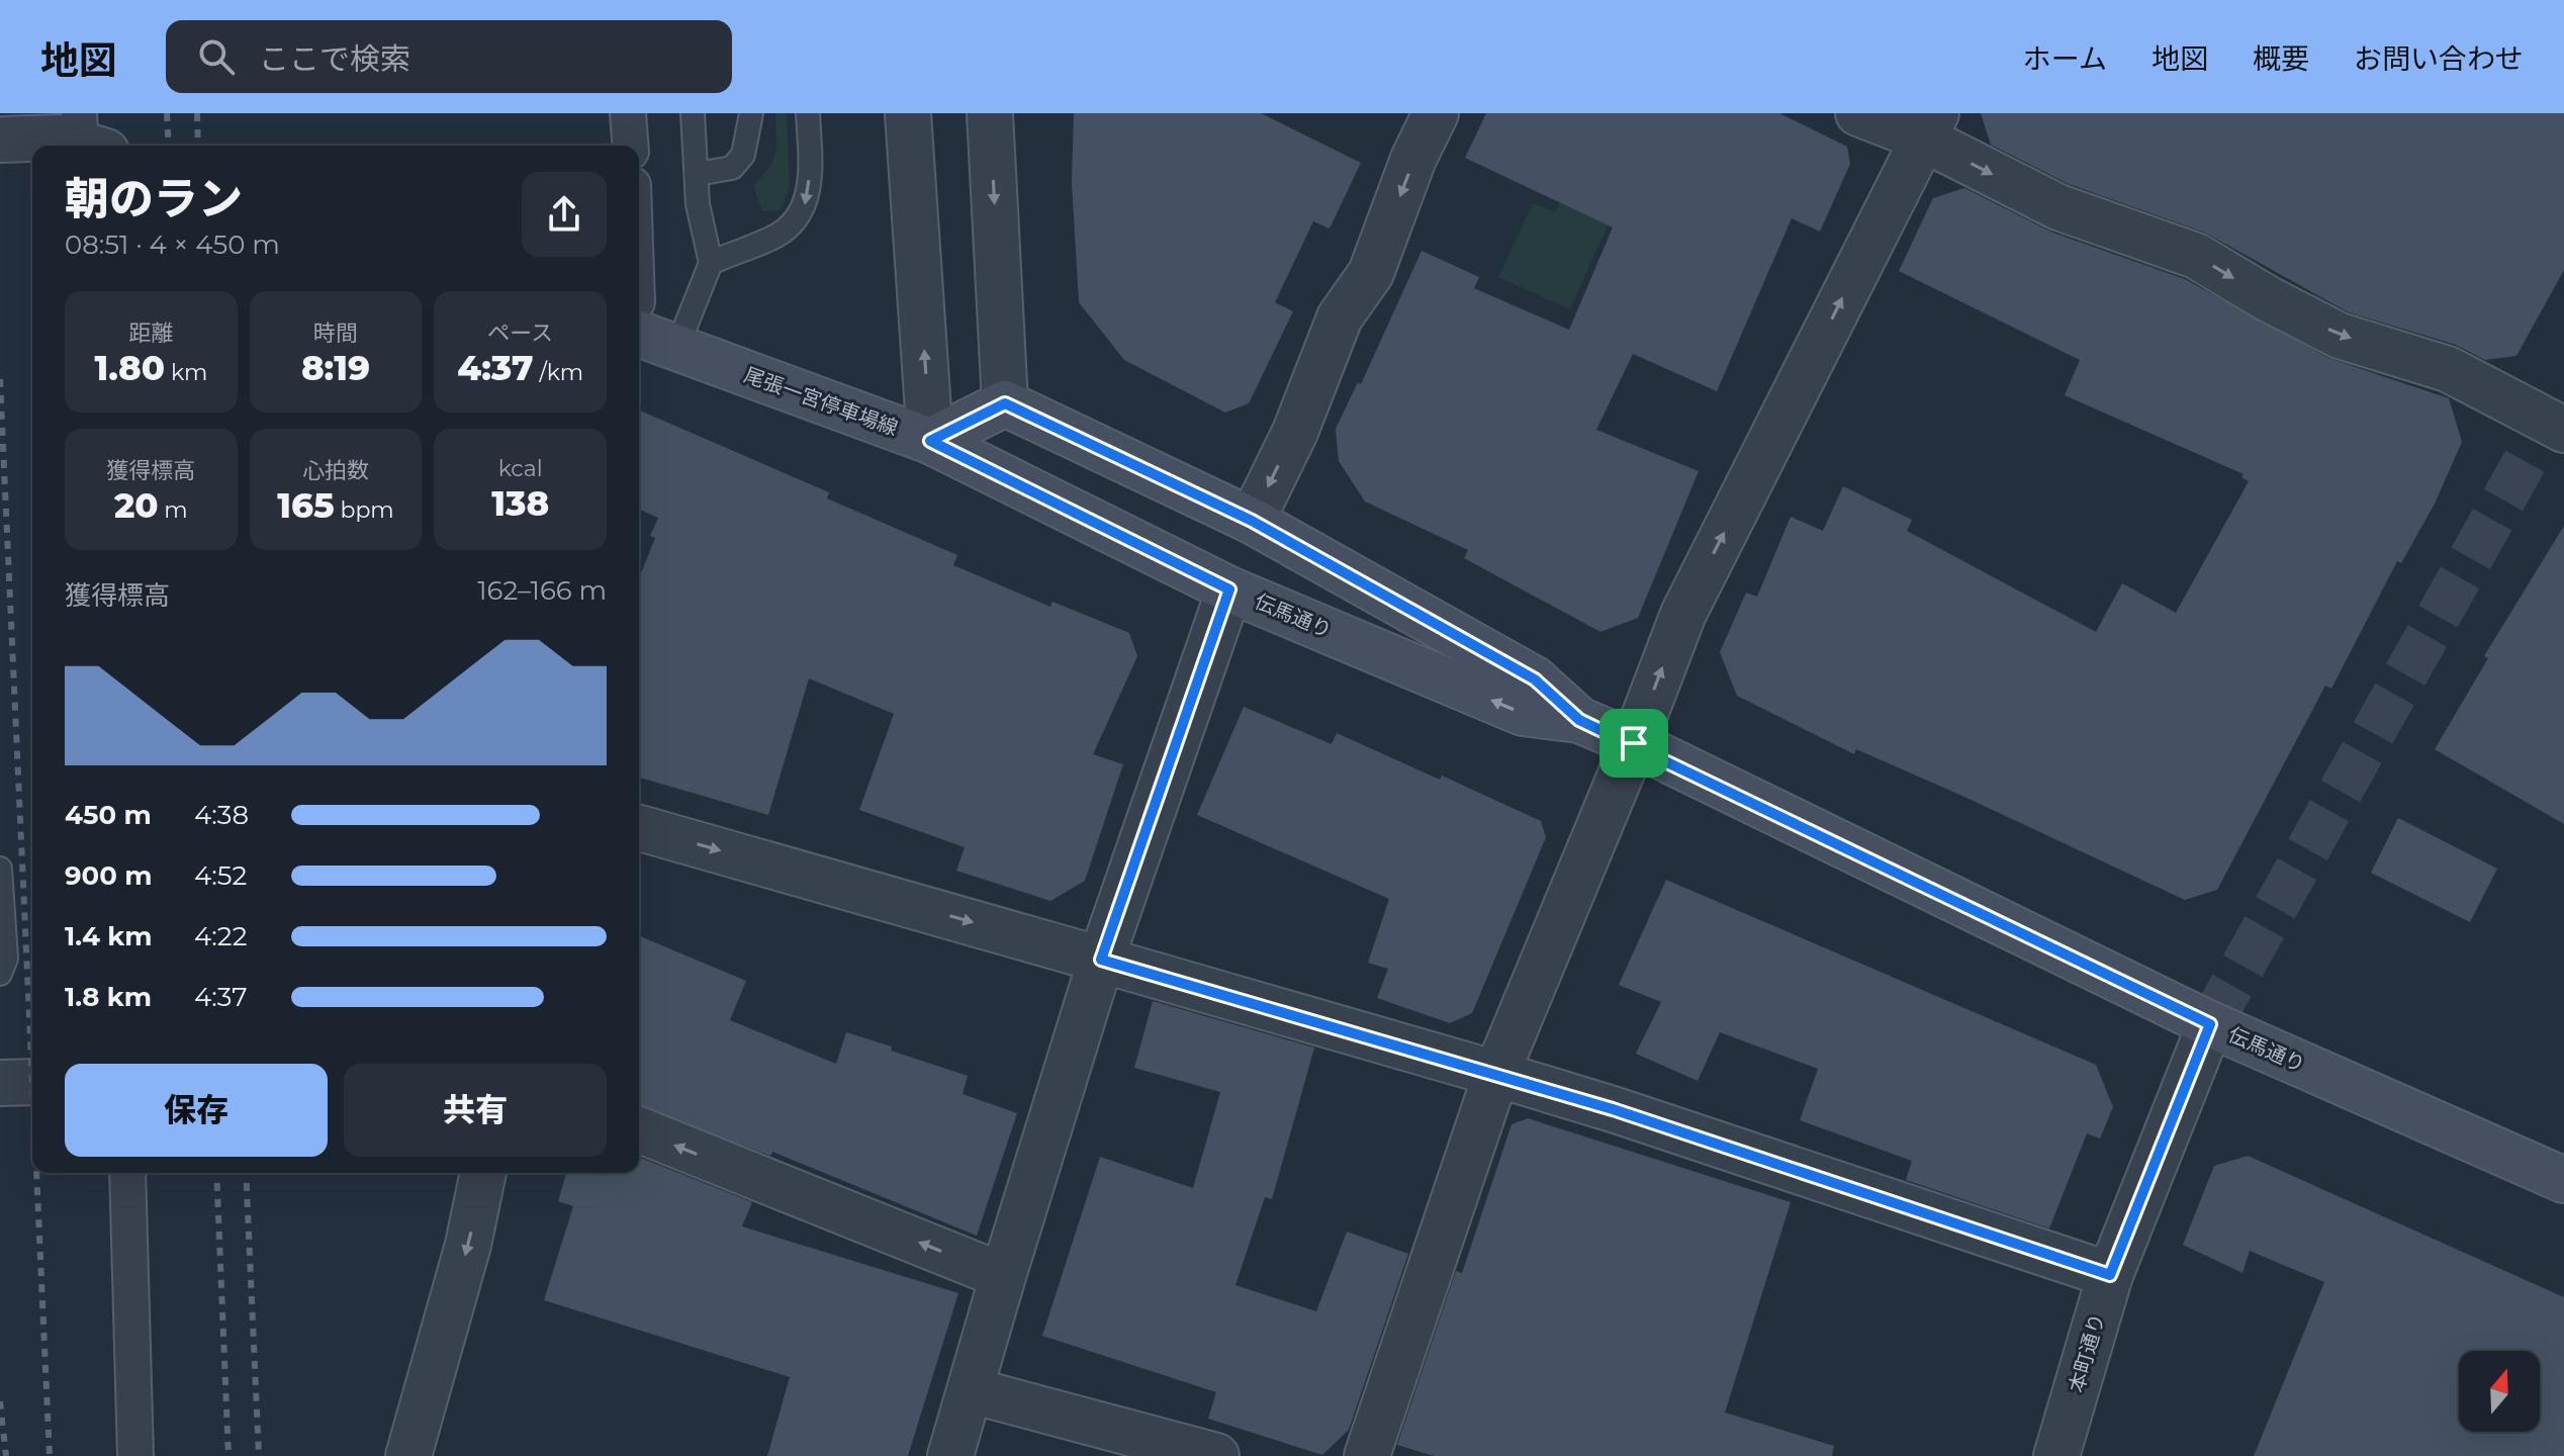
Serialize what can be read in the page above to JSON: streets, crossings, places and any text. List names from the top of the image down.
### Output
{
  "streets": {
    "main road": ["尾張一宮停車場線", "伝馬通り"],
    "street": ["本町通り"]
  },
  "crossings": [
    ["尾張一宮停車場線", "伝馬通り"],
    ["伝馬通り", "本町通り"]
  ],
  "north": "top",
  "page": {
    "header": "地図",
    "search": "ここで検索",
    "nav": [
      "ホーム",
      "地図",
      "概要",
      "お問い合わせ"
    ],
    "heading": ["朝のラン", "08:51 · 4 × 450 m"],
    "stats": [
      ["距離", "1.80 km"],
      ["時間", "8:19"],
      ["ペース", "4:37 /km"],
      ["獲得標高", "20 m"],
      ["心拍数", "165 bpm"],
      ["kcal", "138"]
    ],
    "chart": ["獲得標高", "162–166 m"],
    "list": [
      {
        "name": "450 m",
        "note": "4:38"
      },
      {
        "name": "900 m",
        "note": "4:52"
      },
      {
        "name": "1.4 km",
        "note": "4:22"
      },
      {
        "name": "1.8 km",
        "note": "4:37"
      }
    ],
    "buttons": ["保存", "共有"]
  }
}
